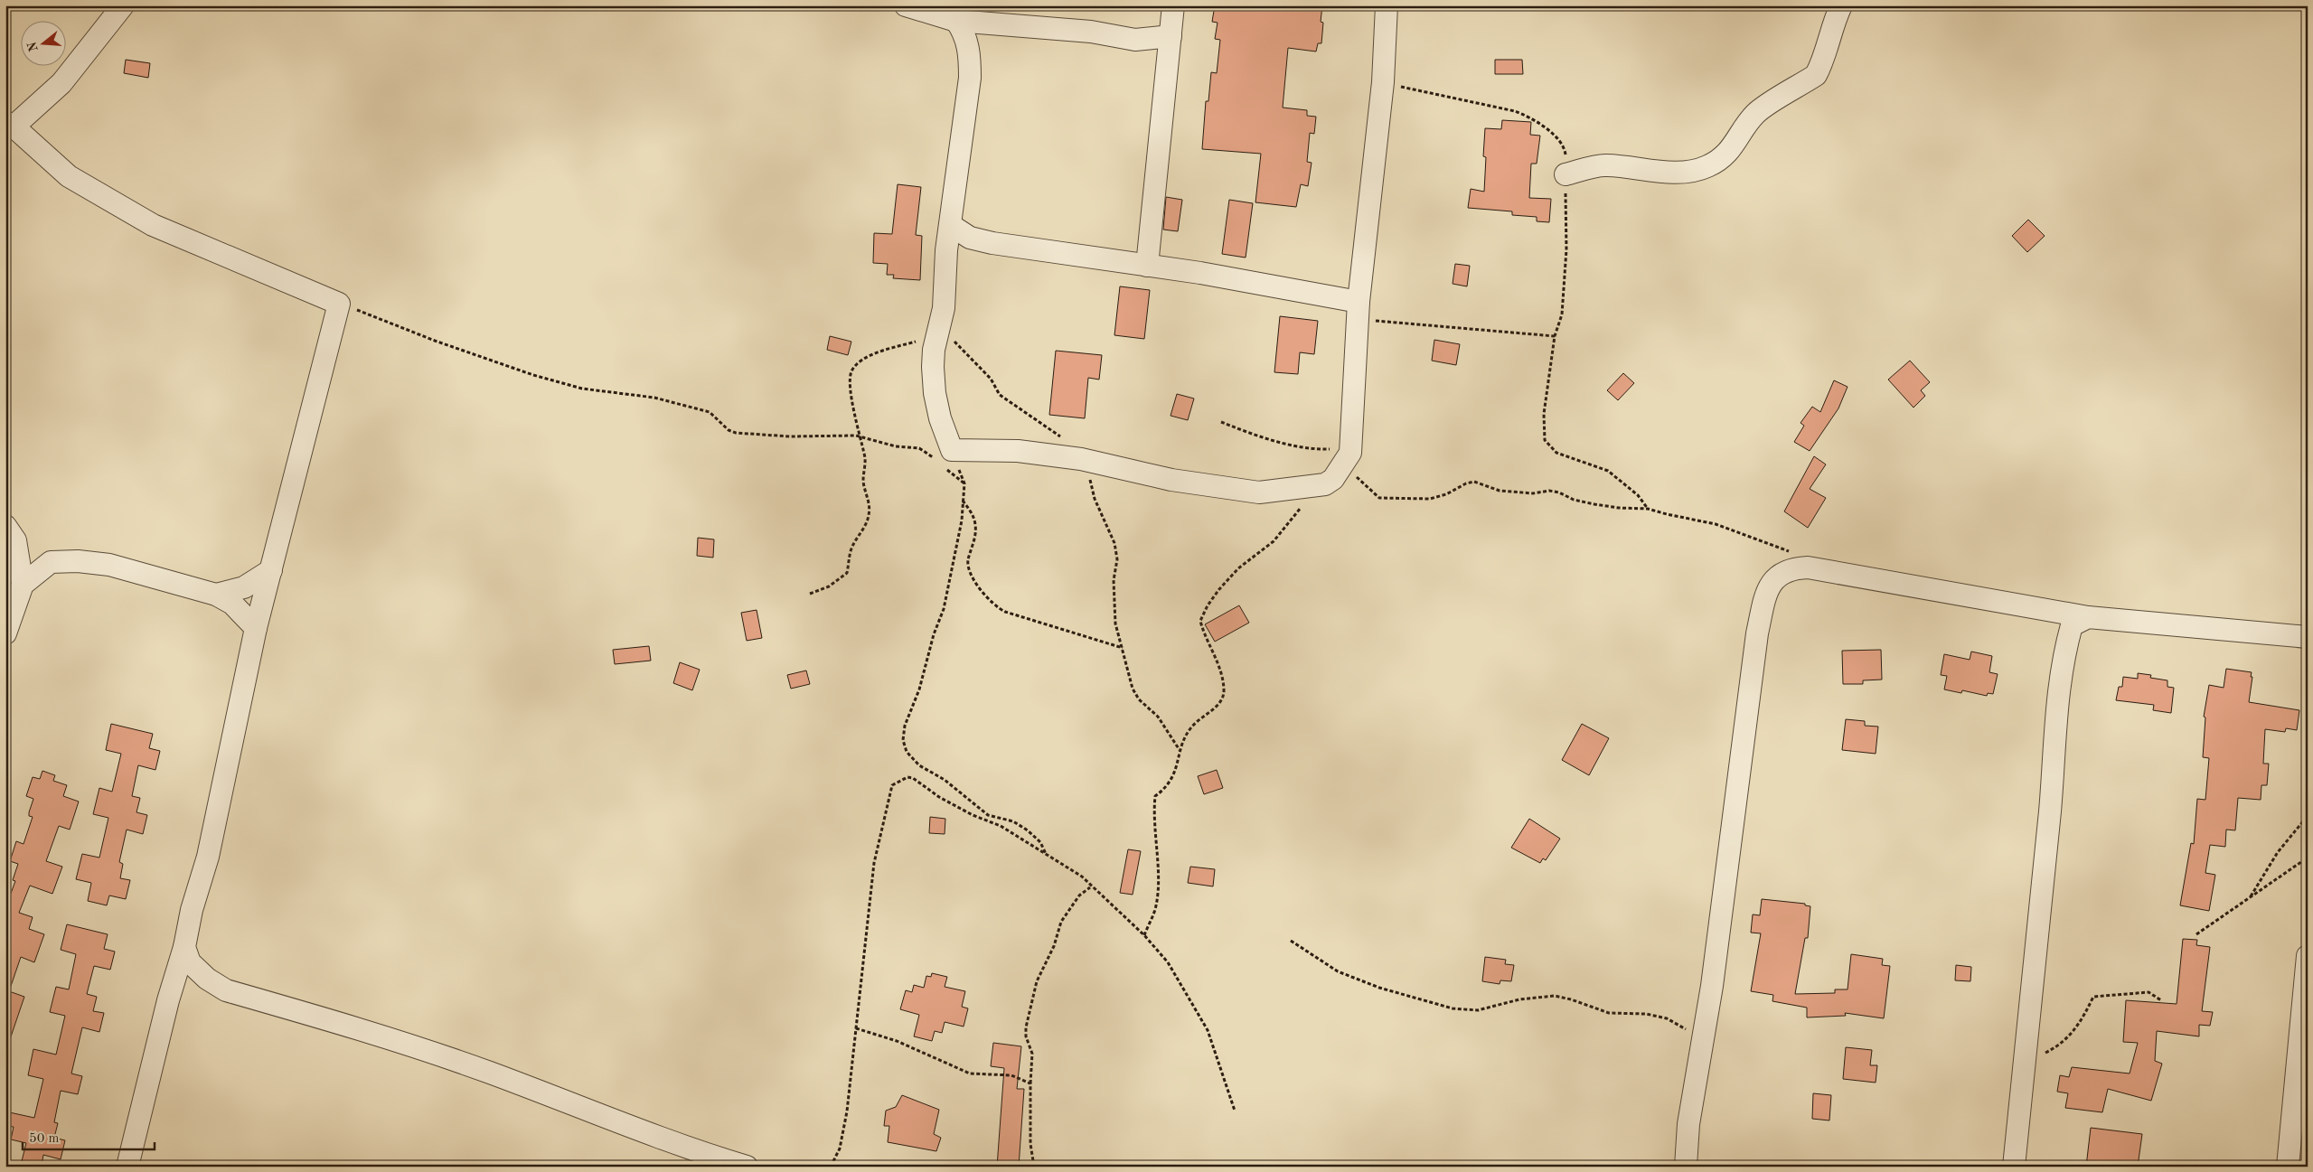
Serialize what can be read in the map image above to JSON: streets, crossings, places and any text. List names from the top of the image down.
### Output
{
  "scale_bar": "50 m",
  "north": "left"
}
